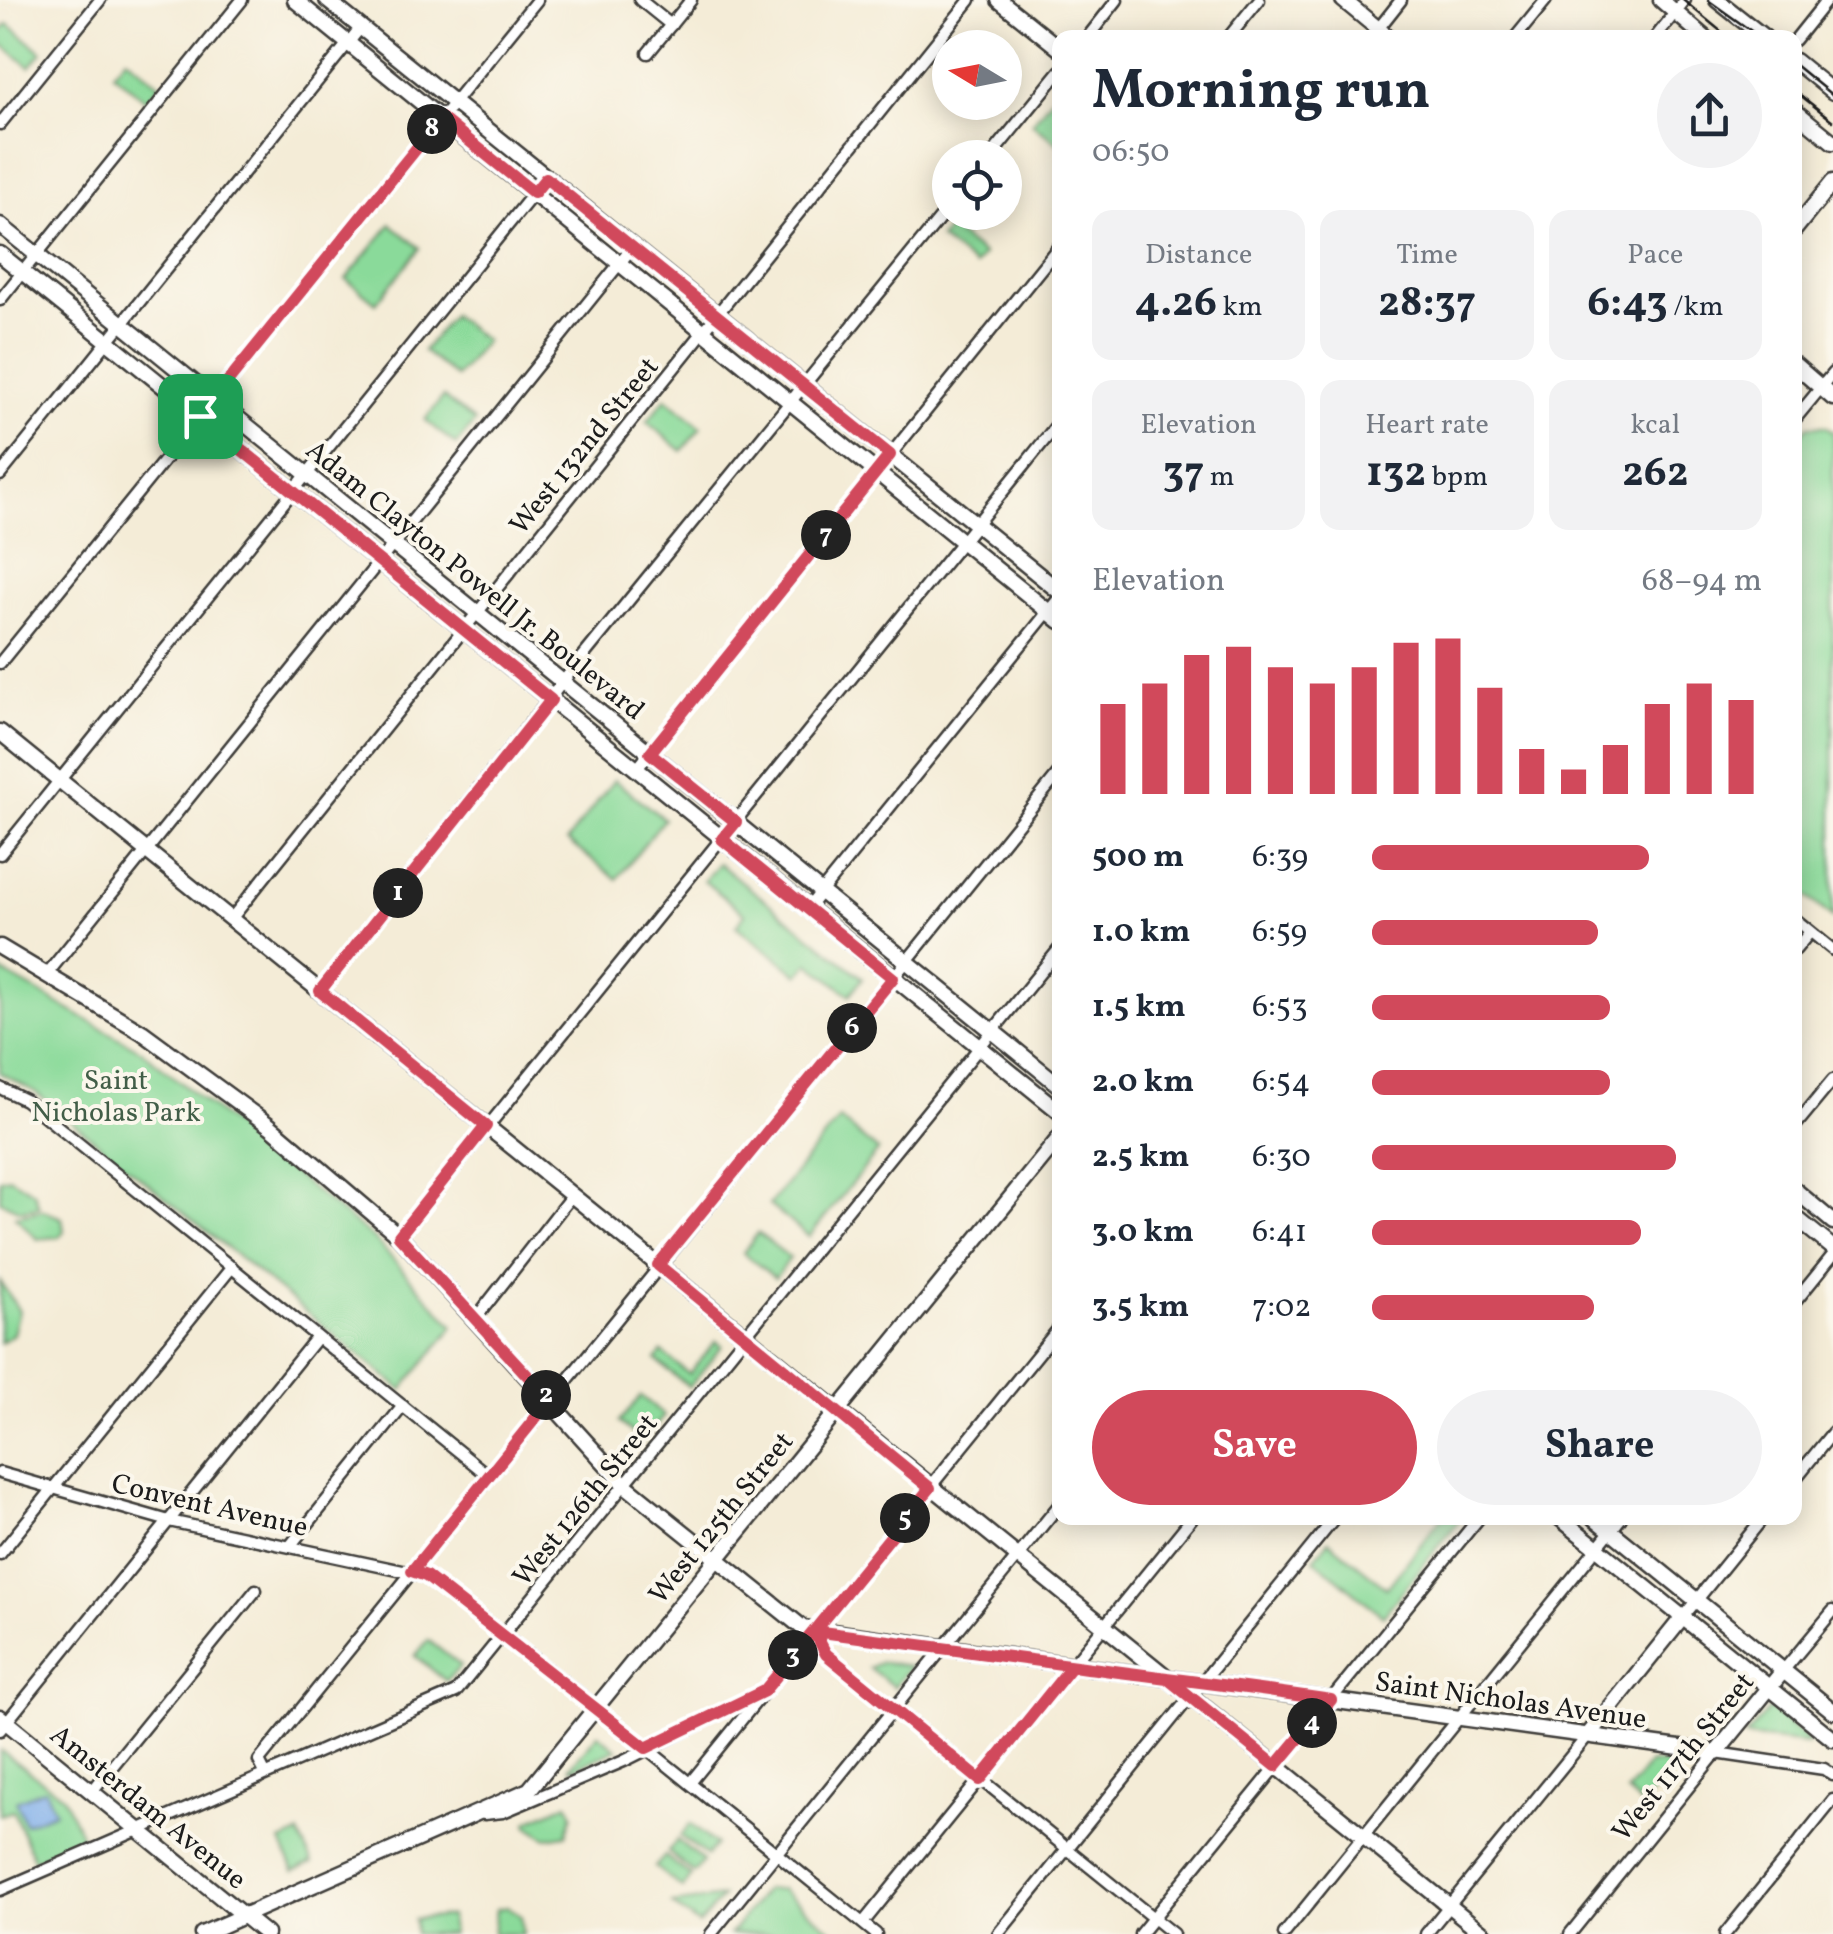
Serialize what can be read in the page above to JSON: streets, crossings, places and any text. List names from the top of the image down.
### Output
{
  "streets": {
    "main road": [
      "Adam Clayton Powell Jr. Boulevard",
      "West 125th Street",
      "Saint Nicholas Avenue",
      "West 117th Street",
      "Amsterdam Avenue"
    ],
    "street": ["West 132nd Street", "West 126th Street", "Convent Avenue"]
  },
  "crossings": [
    ["West 132nd Street", "Adam Clayton Powell Jr. Boulevard"],
    ["Adam Clayton Powell Jr. Boulevard", "West 126th Street"],
    ["West 126th Street", "Saint Nicholas Avenue"],
    ["West 126th Street", "Amsterdam Avenue"],
    ["West 125th Street", "Saint Nicholas Avenue"],
    ["West 125th Street", "Amsterdam Avenue"],
    ["Saint Nicholas Avenue", "West 117th Street"]
  ],
  "parks": ["Saint Nicholas Park"],
  "north": "left",
  "page": {
    "heading": ["Morning run", "06:50"],
    "pins": [
      "8",
      "7",
      "1",
      "6",
      "2",
      "5",
      "3",
      "4"
    ],
    "stats": [
      ["Distance", "4.26 km"],
      ["Time", "28:37"],
      ["Pace", "6:43 /km"],
      ["Elevation", "37 m"],
      ["Heart rate", "132 bpm"],
      ["kcal", "262"]
    ],
    "chart": ["Elevation", "68–94 m"],
    "list": [
      {
        "name": "500 m",
        "note": "6:39"
      },
      {
        "name": "1.0 km",
        "note": "6:59"
      },
      {
        "name": "1.5 km",
        "note": "6:53"
      },
      {
        "name": "2.0 km",
        "note": "6:54"
      },
      {
        "name": "2.5 km",
        "note": "6:30"
      },
      {
        "name": "3.0 km",
        "note": "6:41"
      },
      {
        "name": "3.5 km",
        "note": "7:02"
      }
    ],
    "buttons": ["Save", "Share"]
  }
}
